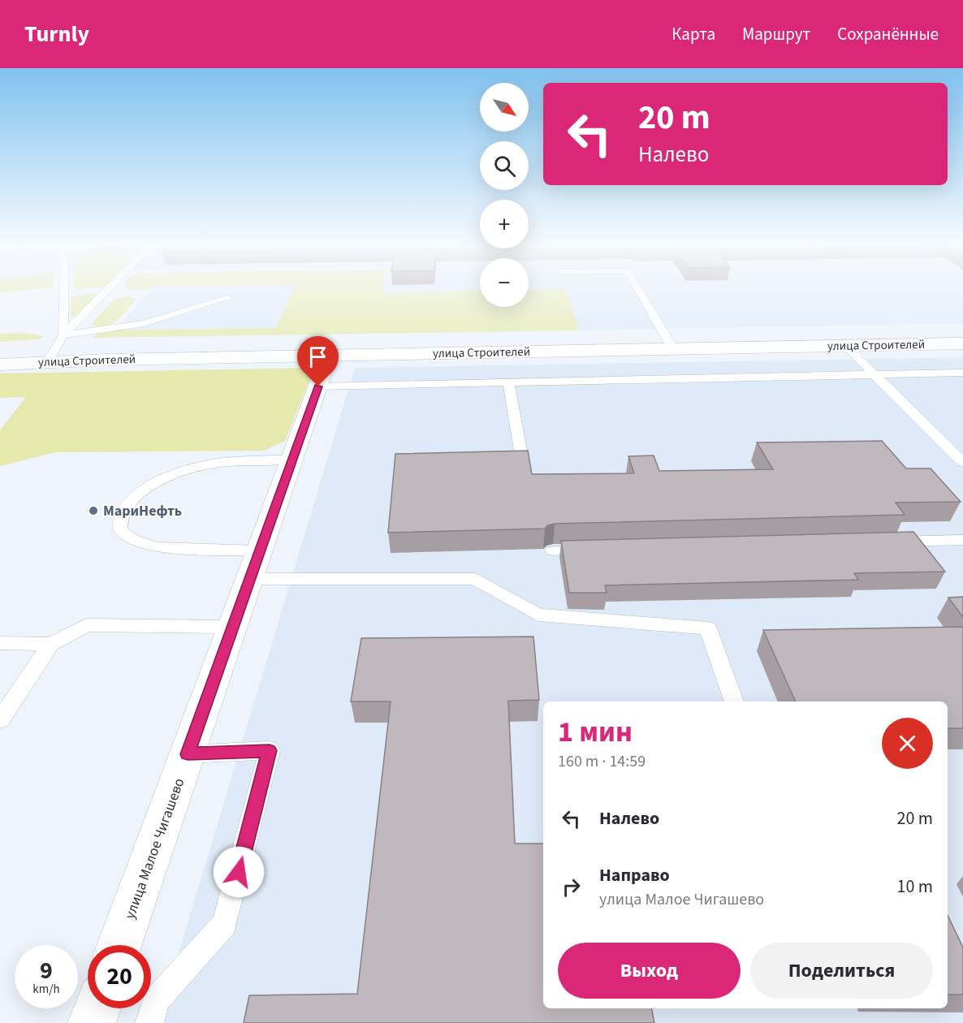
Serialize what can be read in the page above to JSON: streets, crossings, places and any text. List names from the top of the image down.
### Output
{
  "streets": {
    "main road": ["улица Строителей", "улица Малое Чигашево"]
  },
  "crossings": [
    ["улица Строителей", "улица Малое Чигашево"]
  ],
  "places": ["МариНефть"],
  "north": "bottom right",
  "page": {
    "header": "Turnly",
    "nav": ["Карта", "Маршрут", "Сохранённые"],
    "map_buttons": ["+", "−"],
    "turn": ["20 m", "Налево"],
    "heading": ["1 мин", "160 m · 14:59"],
    "list": [
      {
        "name": "Налево",
        "value": "20 m"
      },
      {
        "name": "Направо",
        "note": "улица Малое Чигашево",
        "value": "10 m"
      }
    ],
    "buttons": ["Выход", "Поделиться"],
    "speed": "9 km/h",
    "limit": "20"
  }
}
